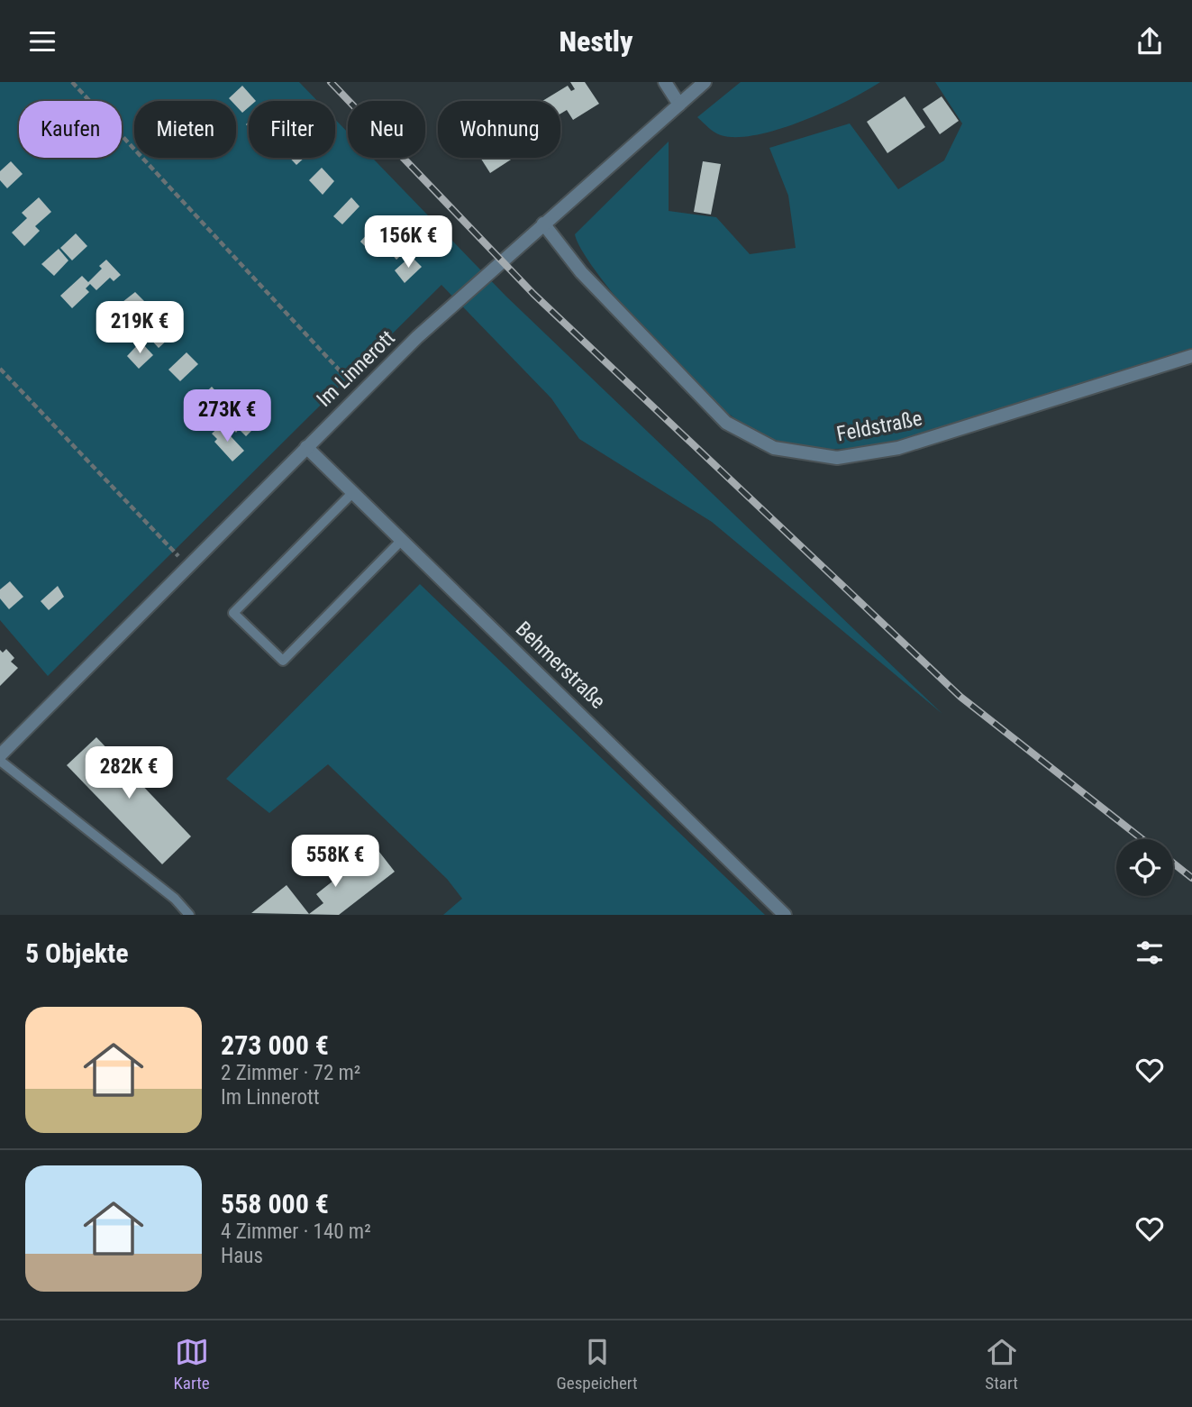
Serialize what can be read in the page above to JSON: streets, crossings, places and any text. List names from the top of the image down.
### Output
{
  "streets": {
    "street": ["Im Linnerott", "Feldstraße", "Behmerstraße"]
  },
  "crossings": [
    ["Im Linnerott", "Feldstraße"],
    ["Im Linnerott", "Behmerstraße"]
  ],
  "page": {
    "header": "Nestly",
    "chip": [
      "Kaufen",
      "Mieten",
      "Filter",
      "Neu",
      "Wohnung"
    ],
    "price": [
      "156K €",
      "219K €",
      "273K €",
      "282K €",
      "558K €"
    ],
    "heading": "5 Objekte",
    "list": [
      {
        "name": "273 000 €",
        "note": "2 Zimmer · 72 m² · Im Linnerott"
      },
      {
        "name": "558 000 €",
        "note": "4 Zimmer · 140 m² · Haus"
      }
    ],
    "tabs": ["Karte", "Gespeichert", "Start"]
  }
}
